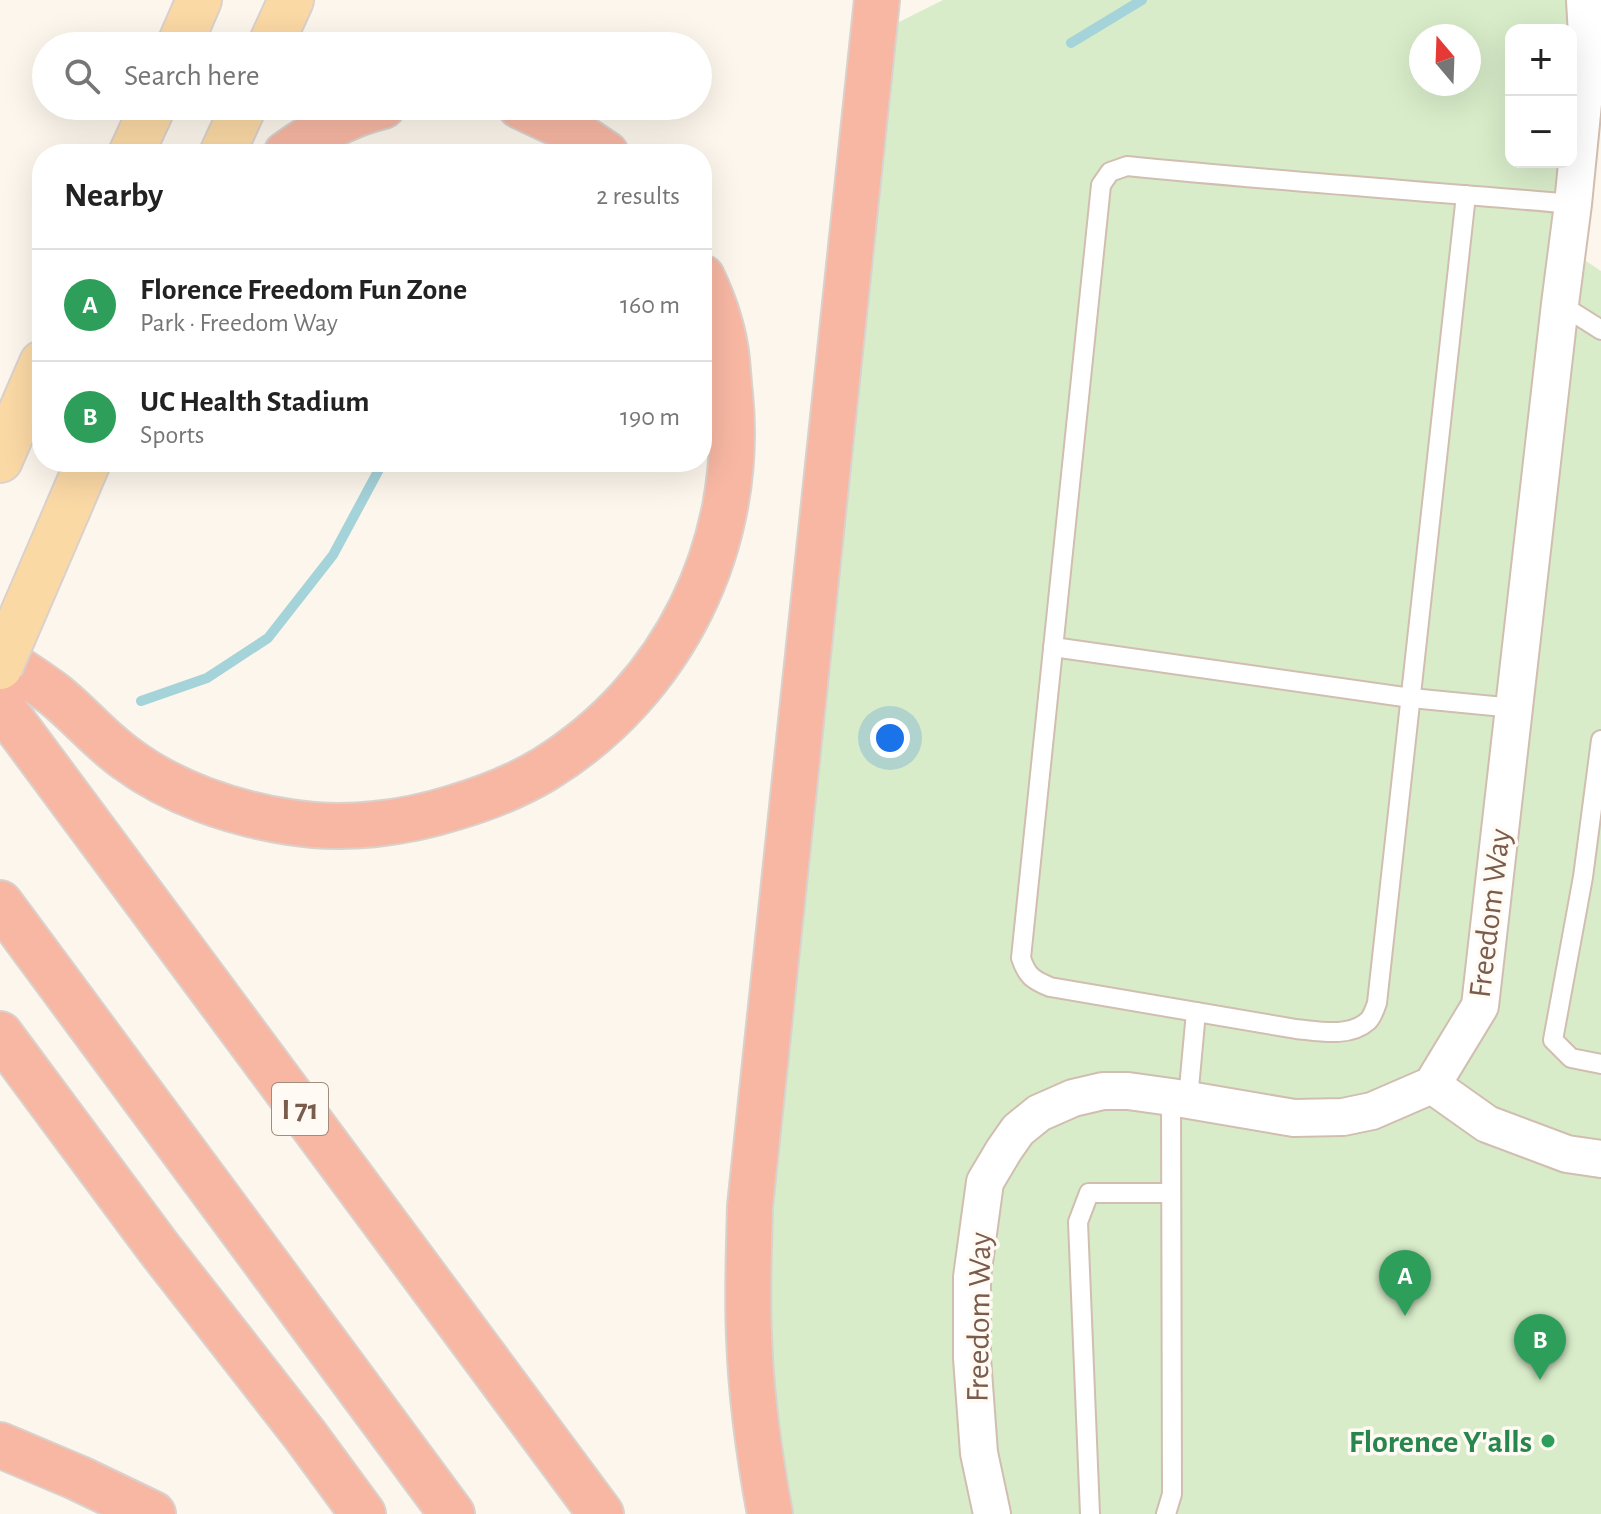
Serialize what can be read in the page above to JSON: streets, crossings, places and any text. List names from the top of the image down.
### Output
{
  "streets": {
    "highway": ["I 71"],
    "street": ["Freedom Way"]
  },
  "places": ["Florence Y'alls"],
  "north": "top",
  "page": {
    "map_buttons": ["+", "−"],
    "search": "Search here",
    "heading": ["Nearby", "2 results"],
    "list": [
      {
        "mark": "A",
        "name": "Florence Freedom Fun Zone",
        "note": "Park · Freedom Way",
        "value": "160 m"
      },
      {
        "mark": "B",
        "name": "UC Health Stadium",
        "note": "Sports",
        "value": "190 m"
      }
    ],
    "pins": ["A", "B"]
  }
}
